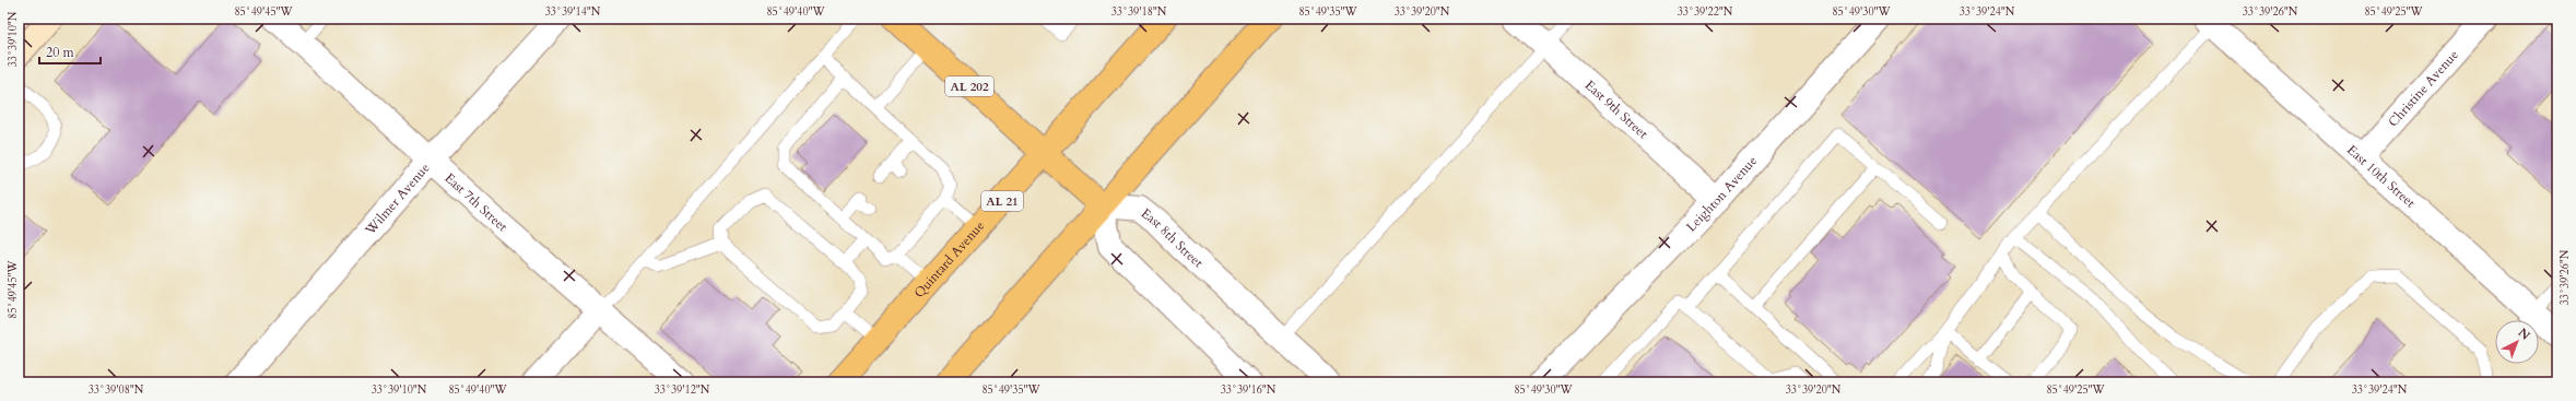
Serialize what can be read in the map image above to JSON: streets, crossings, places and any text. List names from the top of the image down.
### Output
{
  "streets": {
    "main road": ["AL 202", "AL 21", "Quintard Avenue"],
    "street": [
      "Christine Avenue",
      "East 9th Street",
      "East 10th Street",
      "Leighton Avenue",
      "Wilmer Avenue",
      "East 7th Street",
      "East 8th Street"
    ]
  },
  "crossings": [
    ["AL 202", "East 8th Street"],
    ["AL 202", "Quintard Avenue"],
    ["Christine Avenue", "East 10th Street"],
    ["East 9th Street", "Leighton Avenue"],
    ["Wilmer Avenue", "East 7th Street"]
  ],
  "scale_bar": "20 m",
  "north": "top right",
  "coordinates": [
    "85°49'45\"W",
    "33°39'14\"N",
    "85°49'40\"W",
    "33°39'18\"N",
    "85°49'35\"W",
    "33°39'20\"N",
    "33°39'22\"N",
    "85°49'30\"W",
    "33°39'24\"N",
    "33°39'26\"N",
    "85°49'25\"W",
    "33°39'10\"N",
    "33°39'08\"N",
    "33°39'12\"N",
    "33°39'16\"N"
  ]
}
